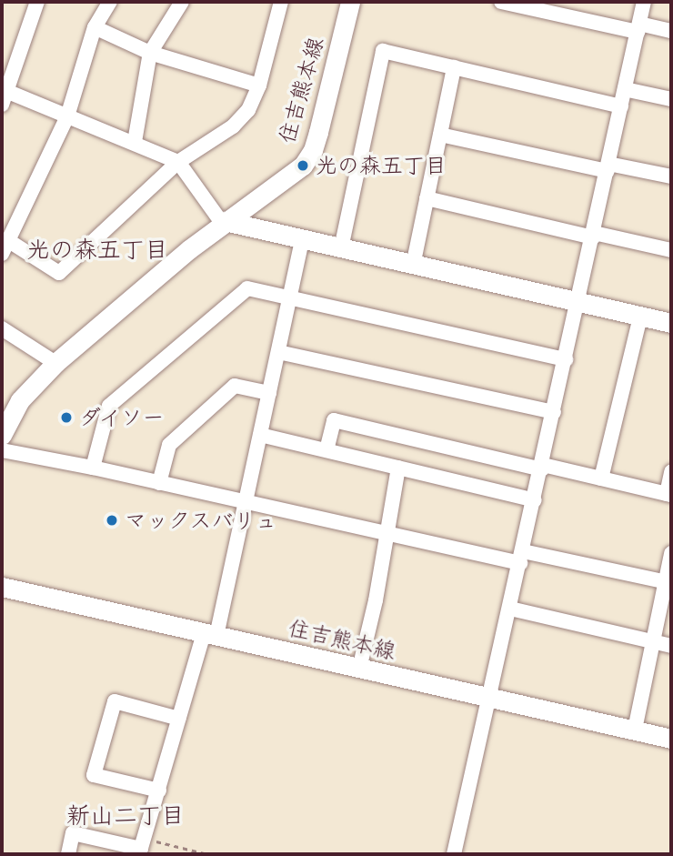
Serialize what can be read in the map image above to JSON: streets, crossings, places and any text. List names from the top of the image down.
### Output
{
  "streets": {
    "main road": ["住吉熊本線"]
  },
  "districts": ["光の森五丁目", "新山二丁目"],
  "places": ["光の森五丁目", "ダイソー", "マックスバリュ"]
}
